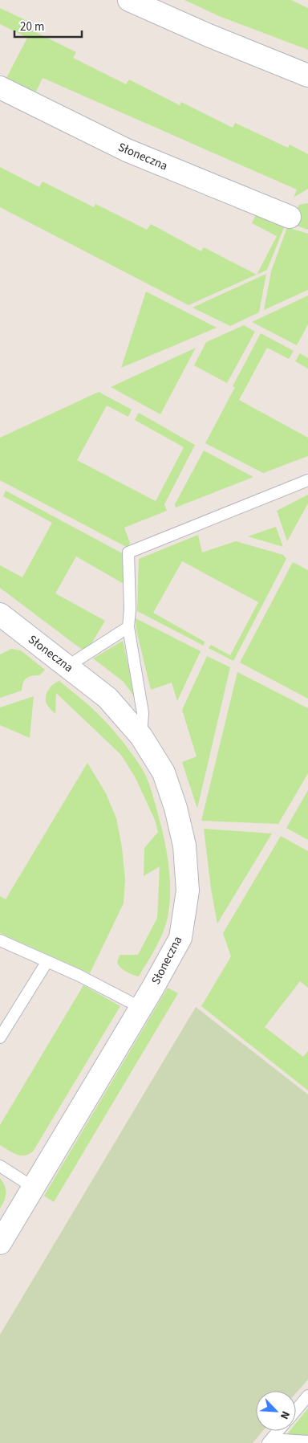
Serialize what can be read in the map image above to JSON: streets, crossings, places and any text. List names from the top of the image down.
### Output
{
  "streets": {
    "street": ["Słoneczna"]
  },
  "scale_bar": "20 m",
  "north": "bottom right"
}
